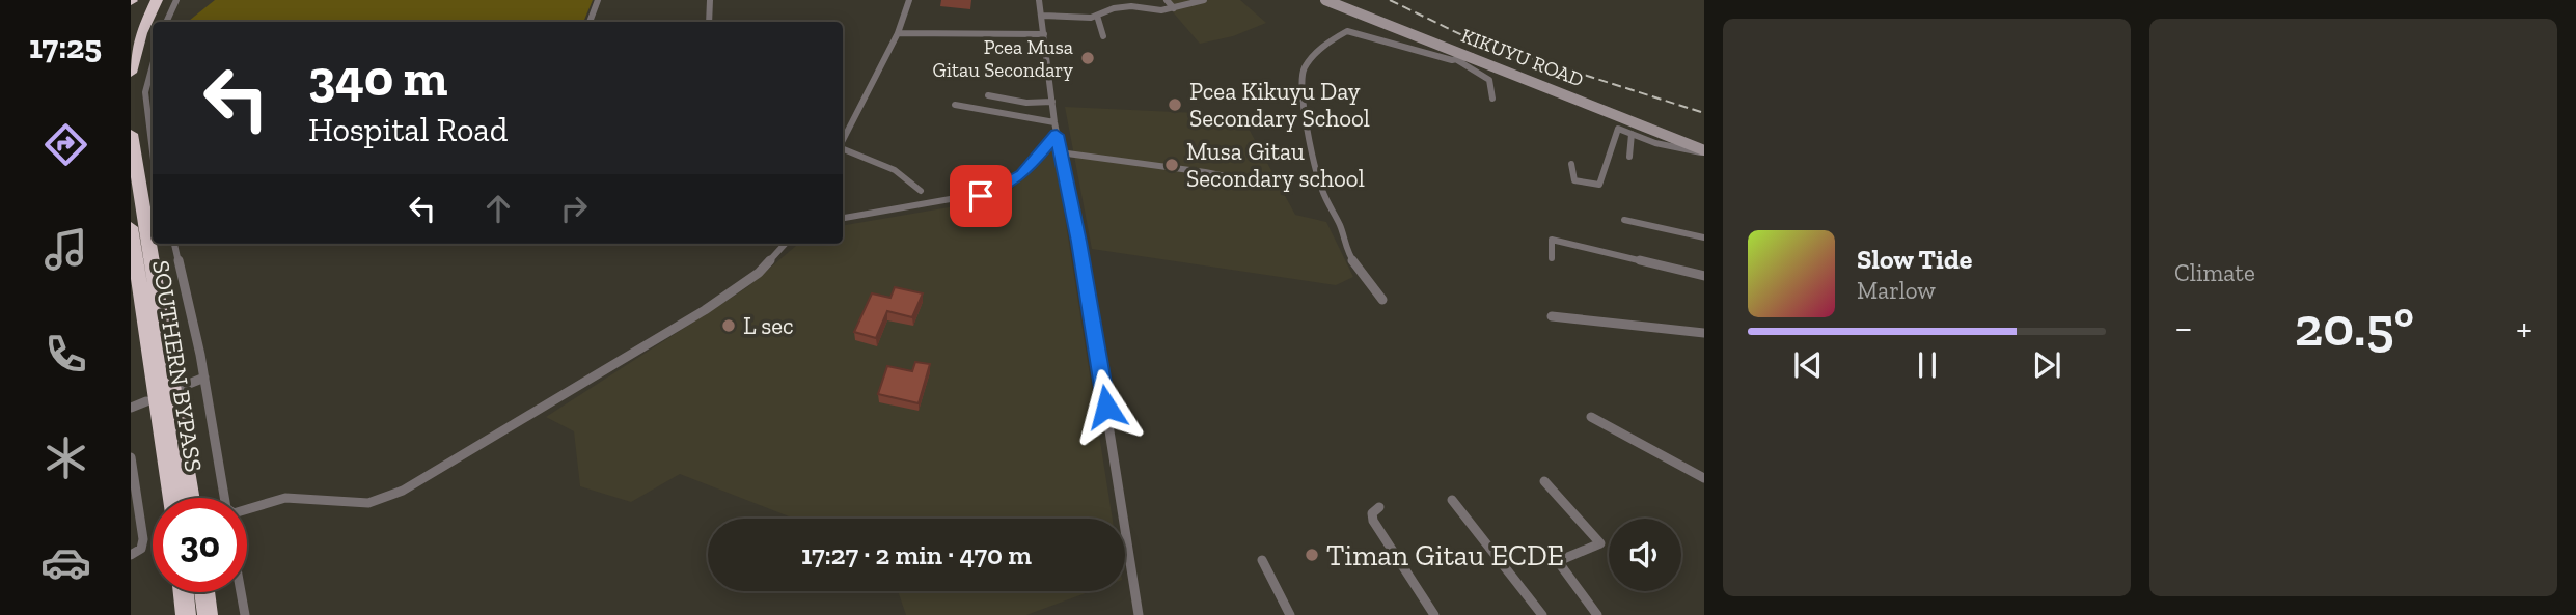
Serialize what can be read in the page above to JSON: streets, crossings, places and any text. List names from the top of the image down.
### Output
{
  "streets": {
    "highway": ["SOUTHERN BYPASS"],
    "main road": ["KIKUYU ROAD"]
  },
  "places": [
    "Pcea Musa Gitau Secondary",
    "Pcea Kikuyu Day Secondary School",
    "Musa Gitau Secondary school",
    "L sec",
    "Timan Gitau ECDE"
  ],
  "page": {
    "tabs": "17:25",
    "tile": "Climate",
    "turn": ["340 m", "Hospital Road"],
    "song": ["Slow Tide", "Marlow"],
    "heat": ["−", "20.5°", "+"],
    "limit": "30",
    "trip": "17:27 · 2 min · 470 m"
  }
}
